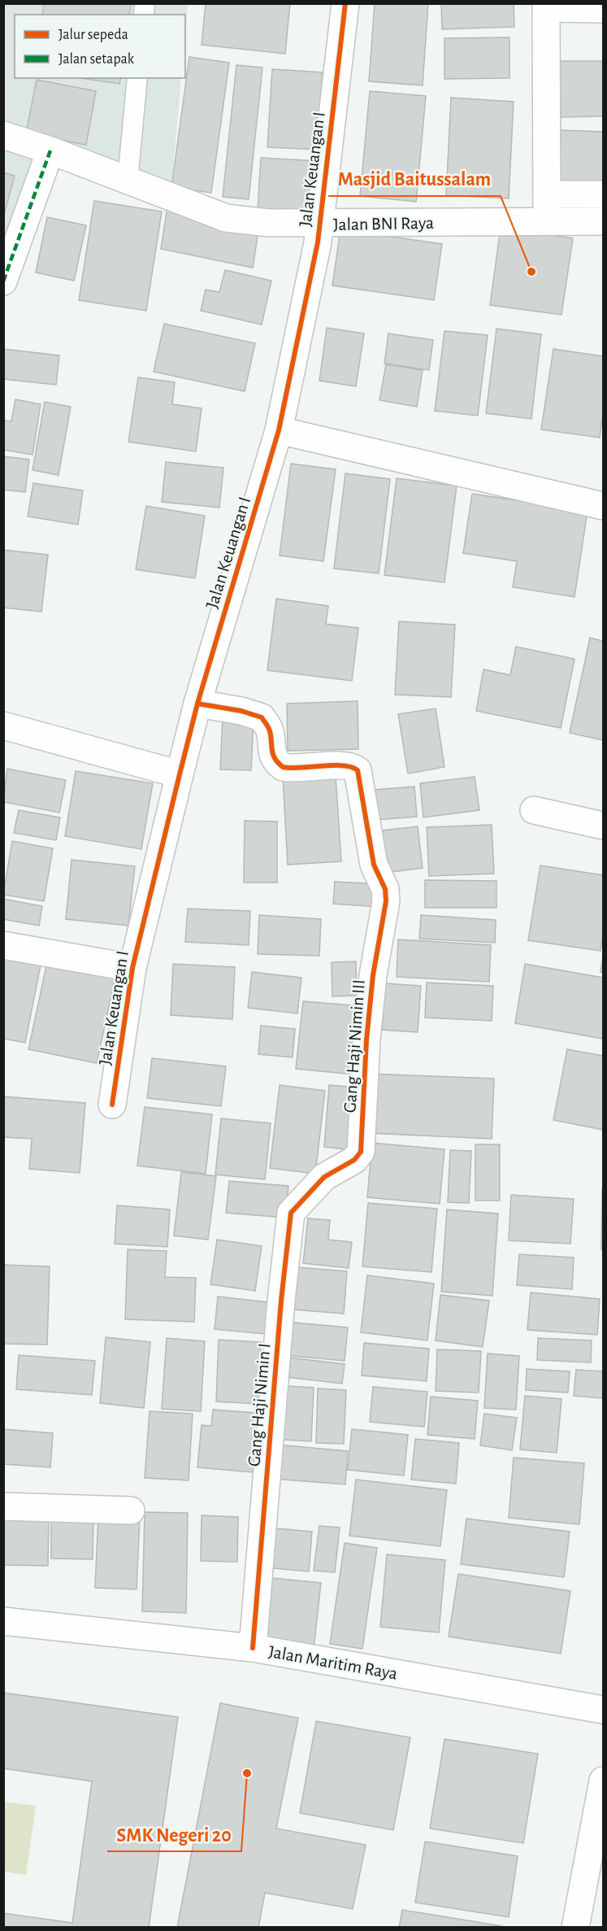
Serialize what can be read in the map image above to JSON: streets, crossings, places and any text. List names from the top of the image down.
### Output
{
  "streets": {
    "street": [
      "Jalan Keuangan I",
      "Jalan BNI Raya",
      "Gang Haji Nimin III",
      "Gang Haji Nimin I",
      "Jalan Maritim Raya"
    ]
  },
  "crossings": [
    ["Jalan Keuangan I", "Jalan BNI Raya"],
    ["Jalan Keuangan I", "Gang Haji Nimin III"],
    ["Gang Haji Nimin III", "Gang Haji Nimin I"],
    ["Gang Haji Nimin I", "Jalan Maritim Raya"]
  ],
  "places": ["Masjid Baitussalam", "SMK Negeri 20"],
  "legend": ["Jalur sepeda", "Jalan setapak"]
}
